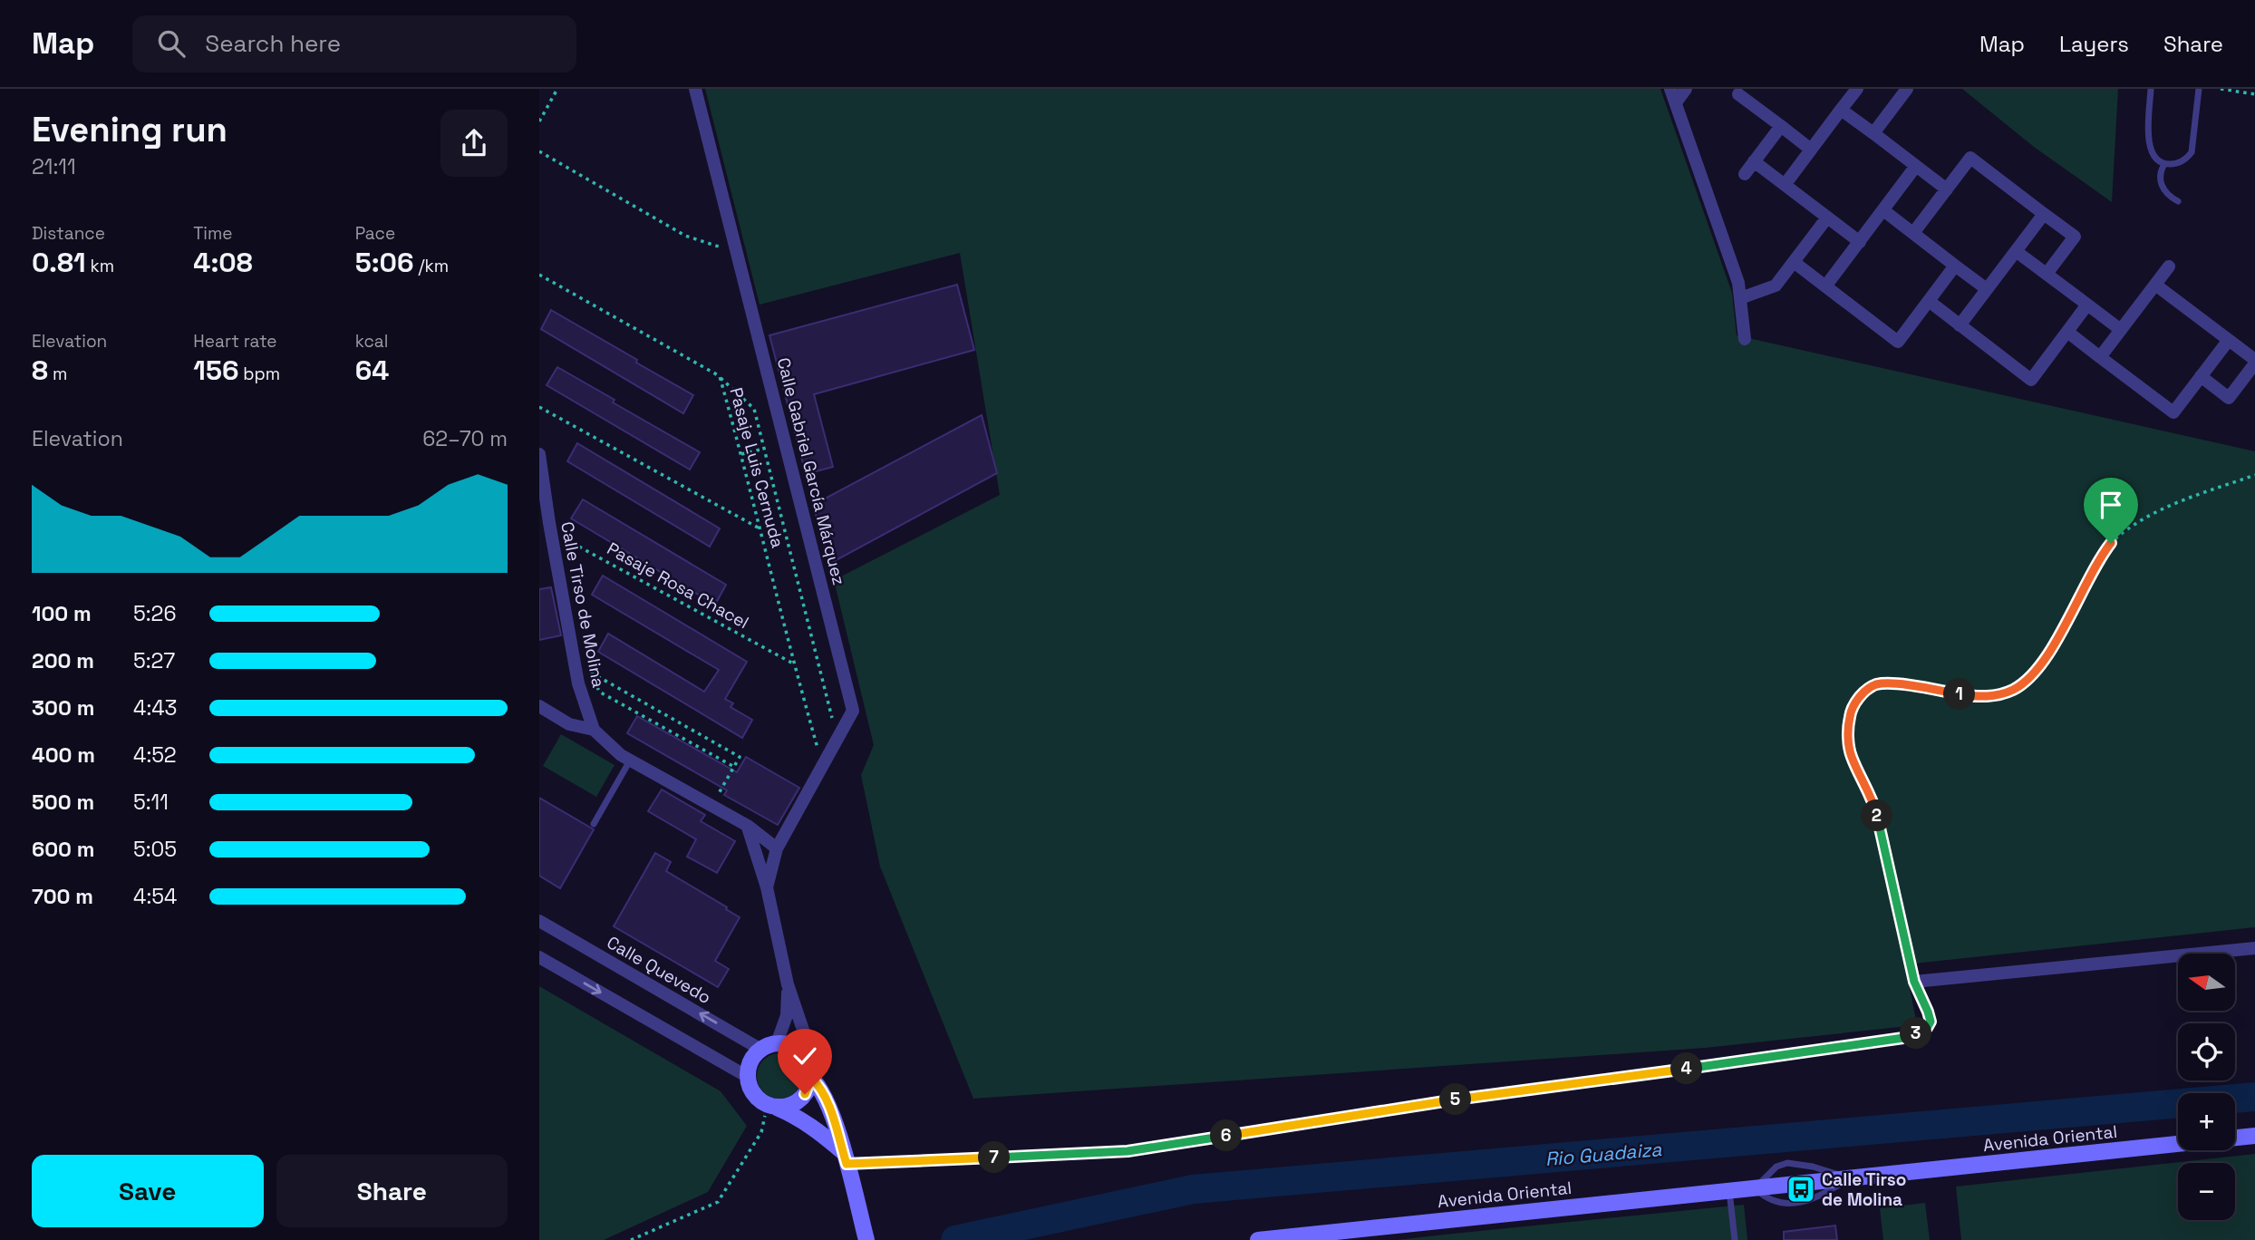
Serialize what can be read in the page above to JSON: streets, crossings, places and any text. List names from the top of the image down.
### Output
{
  "streets": {
    "street": [
      "Calle Gabriel García Márquez",
      "Calle Tirso de Molina",
      "Calle Quevedo",
      "Avenida Oriental"
    ],
    "path": ["Pasaje Luis Cernuda", "Pasaje Rosa Chacel"]
  },
  "crossings": [
    ["Pasaje Luis Cernuda", "Calle Gabriel García Márquez"],
    ["Pasaje Luis Cernuda", "Pasaje Rosa Chacel"],
    ["Calle Gabriel García Márquez", "Calle Tirso de Molina"],
    ["Pasaje Rosa Chacel", "Calle Tirso de Molina"]
  ],
  "water": ["Rio Guadaiza"],
  "places": {
    "bus stop": ["Calle Tirso de Molina"]
  },
  "north": "left",
  "page": {
    "header": "Map",
    "search": "Search here",
    "nav": ["Map", "Layers", "Share"],
    "heading": ["Evening run", "21:11"],
    "stats": [
      ["Distance", "0.81 km"],
      ["Time", "4:08"],
      ["Pace", "5:06 /km"],
      ["Elevation", "8 m"],
      ["Heart rate", "156 bpm"],
      ["kcal", "64"]
    ],
    "chart": ["Elevation", "62–70 m"],
    "list": [
      {
        "name": "100 m",
        "note": "5:26"
      },
      {
        "name": "200 m",
        "note": "5:27"
      },
      {
        "name": "300 m",
        "note": "4:43"
      },
      {
        "name": "400 m",
        "note": "4:52"
      },
      {
        "name": "500 m",
        "note": "5:11"
      },
      {
        "name": "600 m",
        "note": "5:05"
      },
      {
        "name": "700 m",
        "note": "4:54"
      }
    ],
    "pins": [
      "1",
      "2",
      "3",
      "4",
      "5",
      "6",
      "7"
    ],
    "map_buttons": ["+", "−"],
    "buttons": ["Save", "Share"]
  }
}
